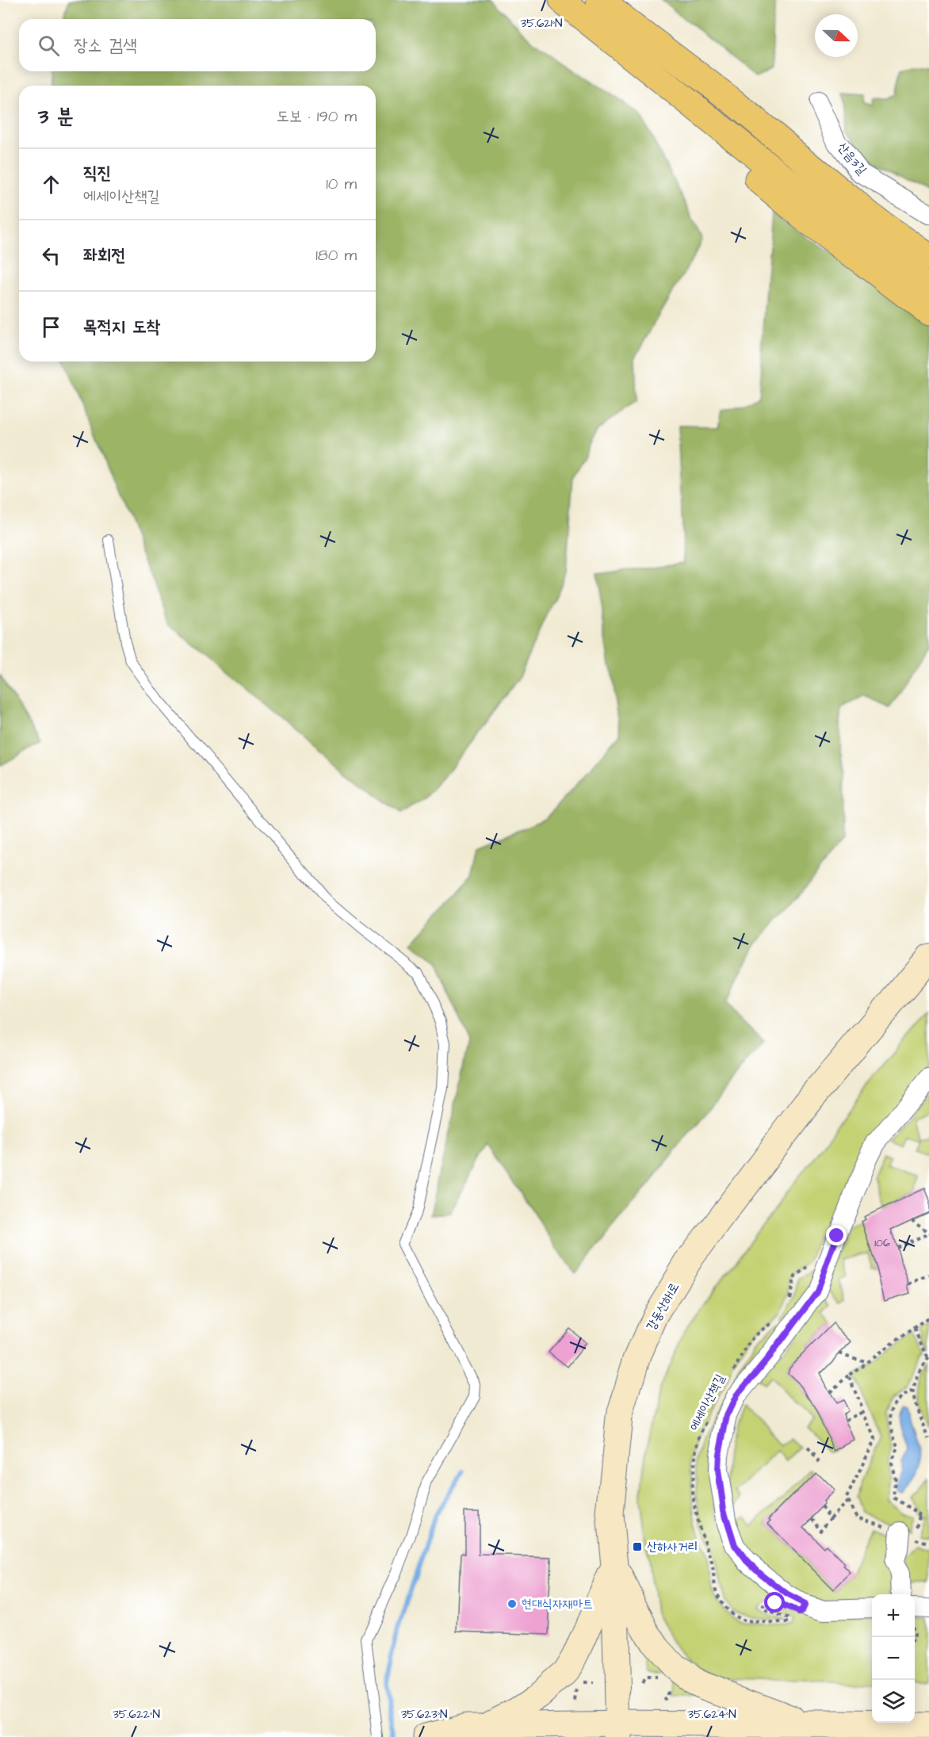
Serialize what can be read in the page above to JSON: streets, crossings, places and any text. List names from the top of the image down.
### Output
{
  "streets": {
    "street": ["산음3길", "강동산하1로"],
    "path": ["에세이산책길"]
  },
  "places": {
    "transit": ["산하사거리"],
    "other": ["현대식자재마트"]
  },
  "house_numbers": ["106"],
  "north": "right",
  "page": {
    "search": "장소 검색",
    "heading": ["3 분", "도보 · 190 m"],
    "list": [
      ["직진", "에세이산책길", "10 m"],
      ["좌회전", "180 m"],
      "목적지 도착"
    ],
    "map_buttons": ["+", "−"]
  },
  "coordinates": [
    "35.621°N",
    "35.622°N",
    "35.623°N",
    "35.624°N"
  ]
}
